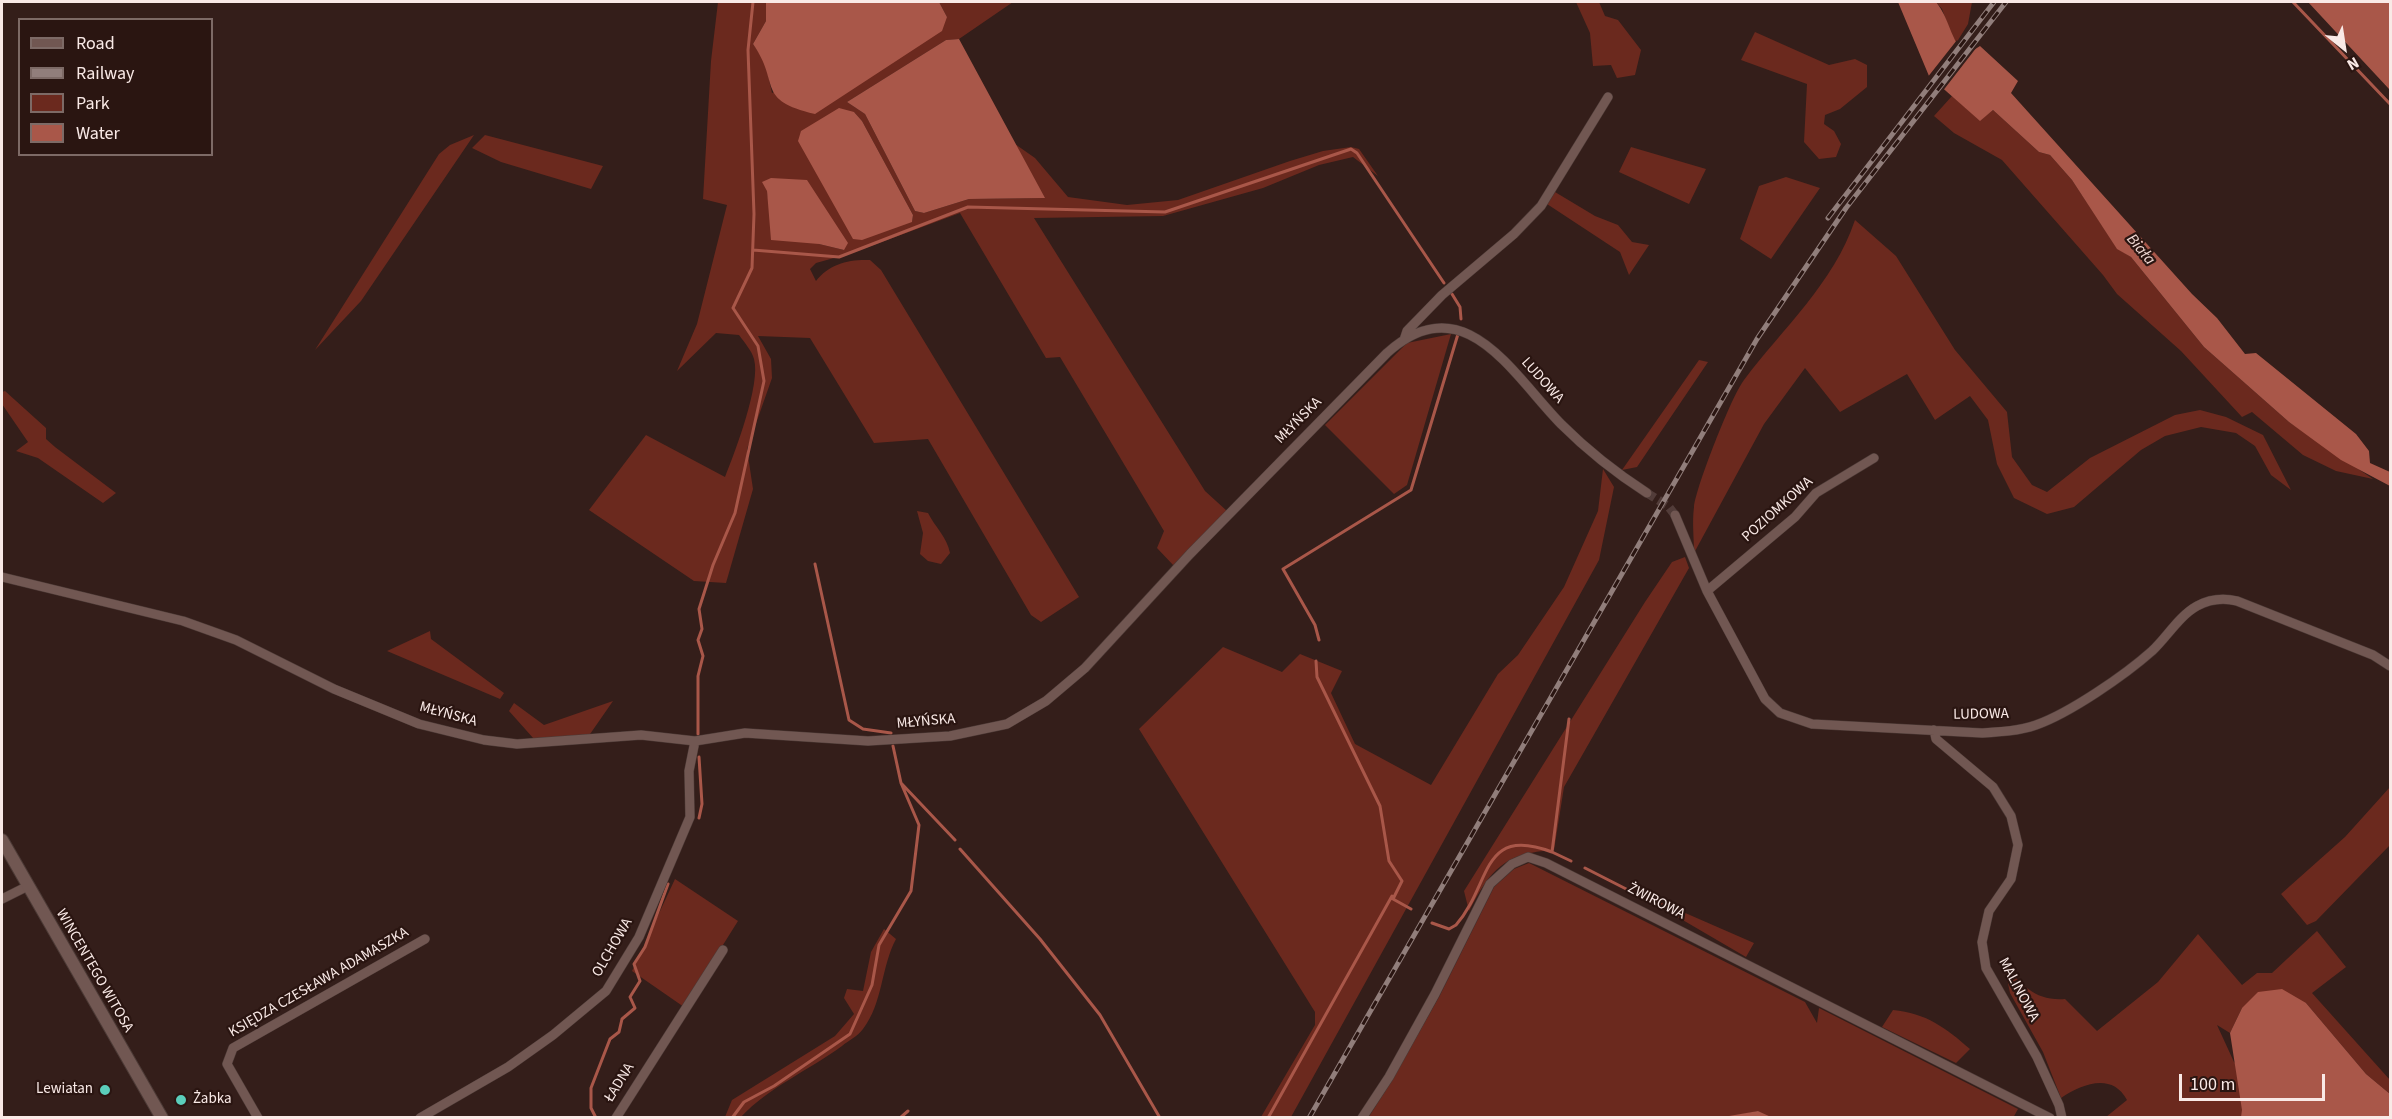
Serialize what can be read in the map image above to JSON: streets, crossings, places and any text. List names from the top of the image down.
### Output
{
  "streets": {
    "street": [
      "LUDOWA",
      "MŁYŃSKA",
      "POZIOMKOWA",
      "ŻWIROWA",
      "OLCHOWA",
      "WINCENTEGO WITOSA",
      "KSIĘDZA CZESŁAWA ADAMASZKA",
      "MALINOWA",
      "ŁADNA"
    ]
  },
  "crossings": [
    ["LUDOWA", "MŁYŃSKA"],
    ["LUDOWA", "POZIOMKOWA"],
    ["LUDOWA", "MALINOWA"],
    ["MŁYŃSKA", "OLCHOWA"]
  ],
  "water": ["Biała"],
  "places": ["Lewiatan", "Żabka"],
  "legend": [
    "Road",
    "Railway",
    "Park",
    "Water"
  ],
  "scale_bar": "100 m",
  "north": "bottom right"
}
